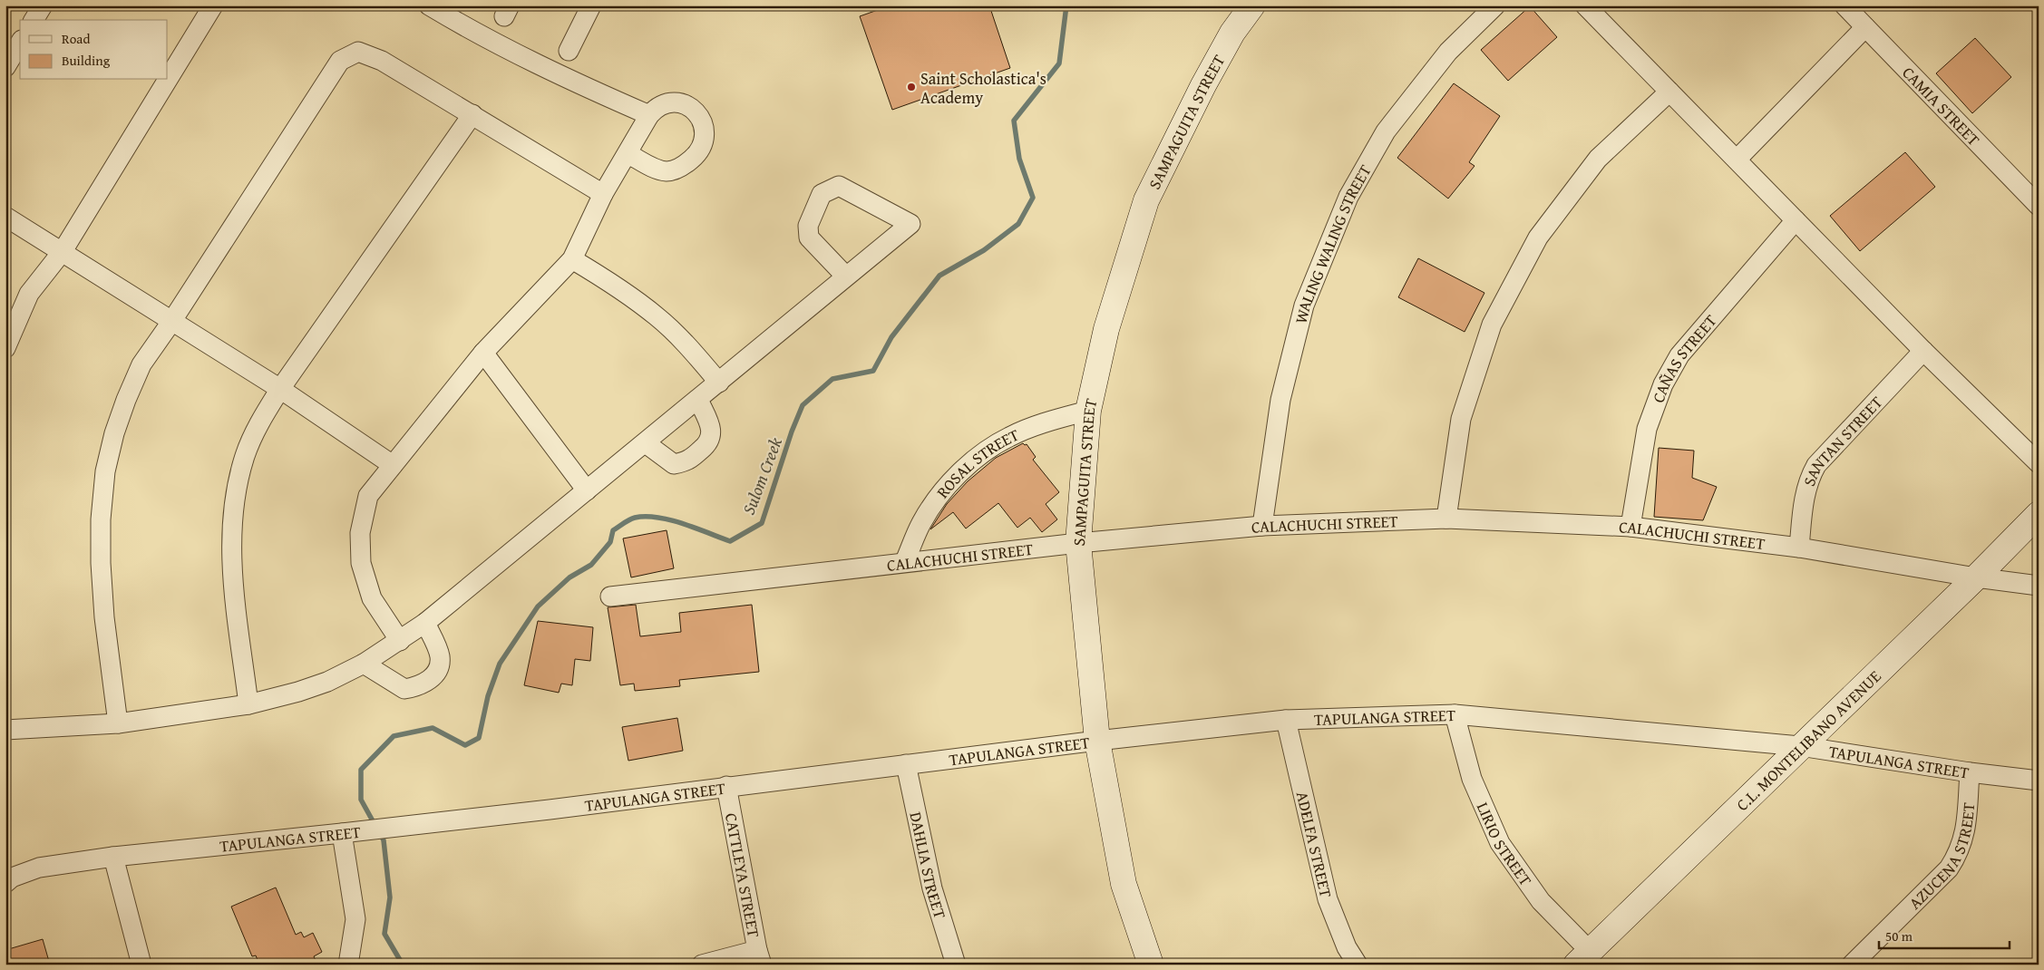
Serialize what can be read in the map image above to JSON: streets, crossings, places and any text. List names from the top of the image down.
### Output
{
  "streets": {
    "street": [
      "CAMIA STREET",
      "SAMPAGUITA STREET",
      "WALING WALING STREET",
      "CAÑAS STREET",
      "SANTAN STREET",
      "ROSAL STREET",
      "CALACHUCHI STREET",
      "TAPULANGA STREET",
      "C.L. MONTELIBANO AVENUE",
      "LIRIO STREET",
      "ADELFA STREET",
      "AZUCENA STREET",
      "DAHLIA STREET",
      "CATTLEYA STREET"
    ]
  },
  "crossings": [
    ["SAMPAGUITA STREET", "ROSAL STREET"],
    ["SAMPAGUITA STREET", "CALACHUCHI STREET"],
    ["SAMPAGUITA STREET", "TAPULANGA STREET"],
    ["WALING WALING STREET", "CALACHUCHI STREET"],
    ["CAÑAS STREET", "CALACHUCHI STREET"],
    ["SANTAN STREET", "CALACHUCHI STREET"],
    ["ROSAL STREET", "CALACHUCHI STREET"],
    ["CALACHUCHI STREET", "C.L. MONTELIBANO AVENUE"],
    ["TAPULANGA STREET", "C.L. MONTELIBANO AVENUE"],
    ["TAPULANGA STREET", "LIRIO STREET"],
    ["TAPULANGA STREET", "ADELFA STREET"],
    ["TAPULANGA STREET", "AZUCENA STREET"],
    ["TAPULANGA STREET", "DAHLIA STREET"],
    ["TAPULANGA STREET", "CATTLEYA STREET"],
    ["C.L. MONTELIBANO AVENUE", "LIRIO STREET"]
  ],
  "water": ["Sulom Creek"],
  "places": ["Saint Scholastica's Academy"],
  "legend": ["Road", "Building"],
  "scale_bar": "50 m"
}
